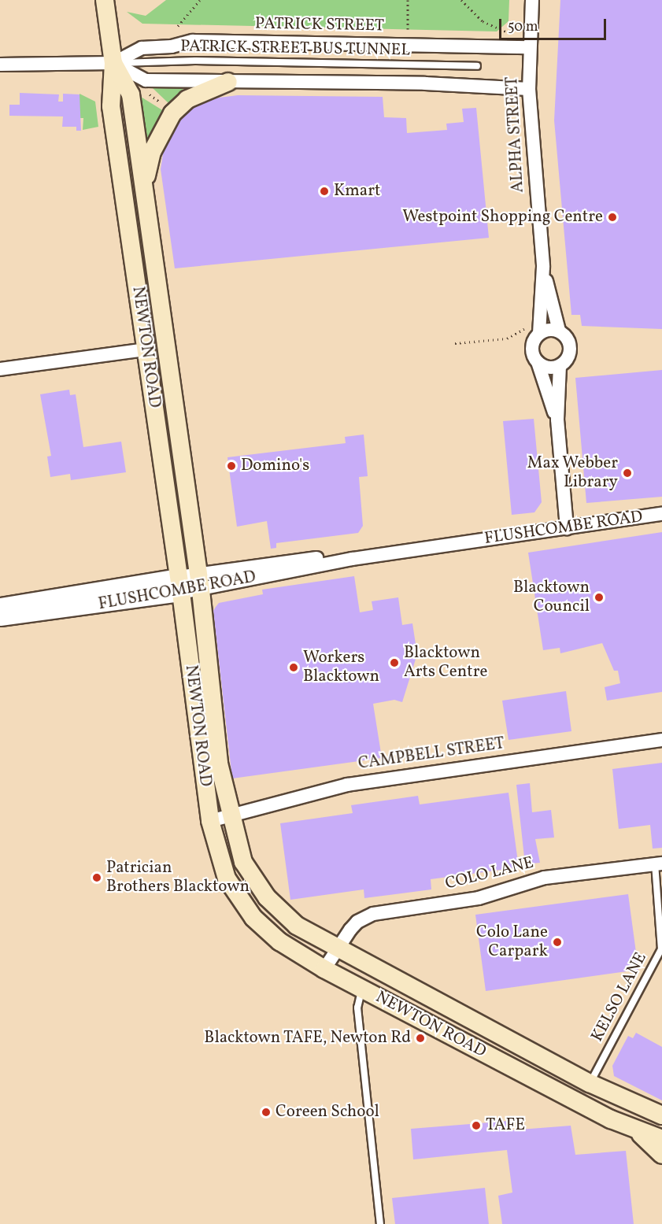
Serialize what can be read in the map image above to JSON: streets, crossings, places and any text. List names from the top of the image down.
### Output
{
  "streets": {
    "main road": ["NEWTON ROAD"],
    "street": [
      "PATRICK STREET",
      "ALPHA STREET",
      "FLUSHCOMBE ROAD",
      "CAMPBELL STREET",
      "COLO LANE"
    ],
    "lane": ["PATRICK STREET BUS TUNNEL", "KELSO LANE"]
  },
  "crossings": [
    ["PATRICK STREET", "PATRICK STREET BUS TUNNEL"],
    ["PATRICK STREET", "ALPHA STREET"],
    ["PATRICK STREET", "NEWTON ROAD"],
    ["PATRICK STREET BUS TUNNEL", "NEWTON ROAD"],
    ["NEWTON ROAD", "FLUSHCOMBE ROAD"],
    ["NEWTON ROAD", "CAMPBELL STREET"],
    ["NEWTON ROAD", "COLO LANE"],
    ["NEWTON ROAD", "KELSO LANE"],
    ["COLO LANE", "KELSO LANE"]
  ],
  "places": [
    "Kmart",
    "Westpoint Shopping Centre",
    "Domino's",
    "Max Webber Library",
    "Blacktown Council",
    "Blacktown Arts Centre",
    "Workers Blacktown",
    "Patrician Brothers Blacktown",
    "Colo Lane Carpark",
    "Blacktown TAFE, Newton Rd",
    "Coreen School",
    "TAFE"
  ],
  "scale_bar": "50 m"
}
